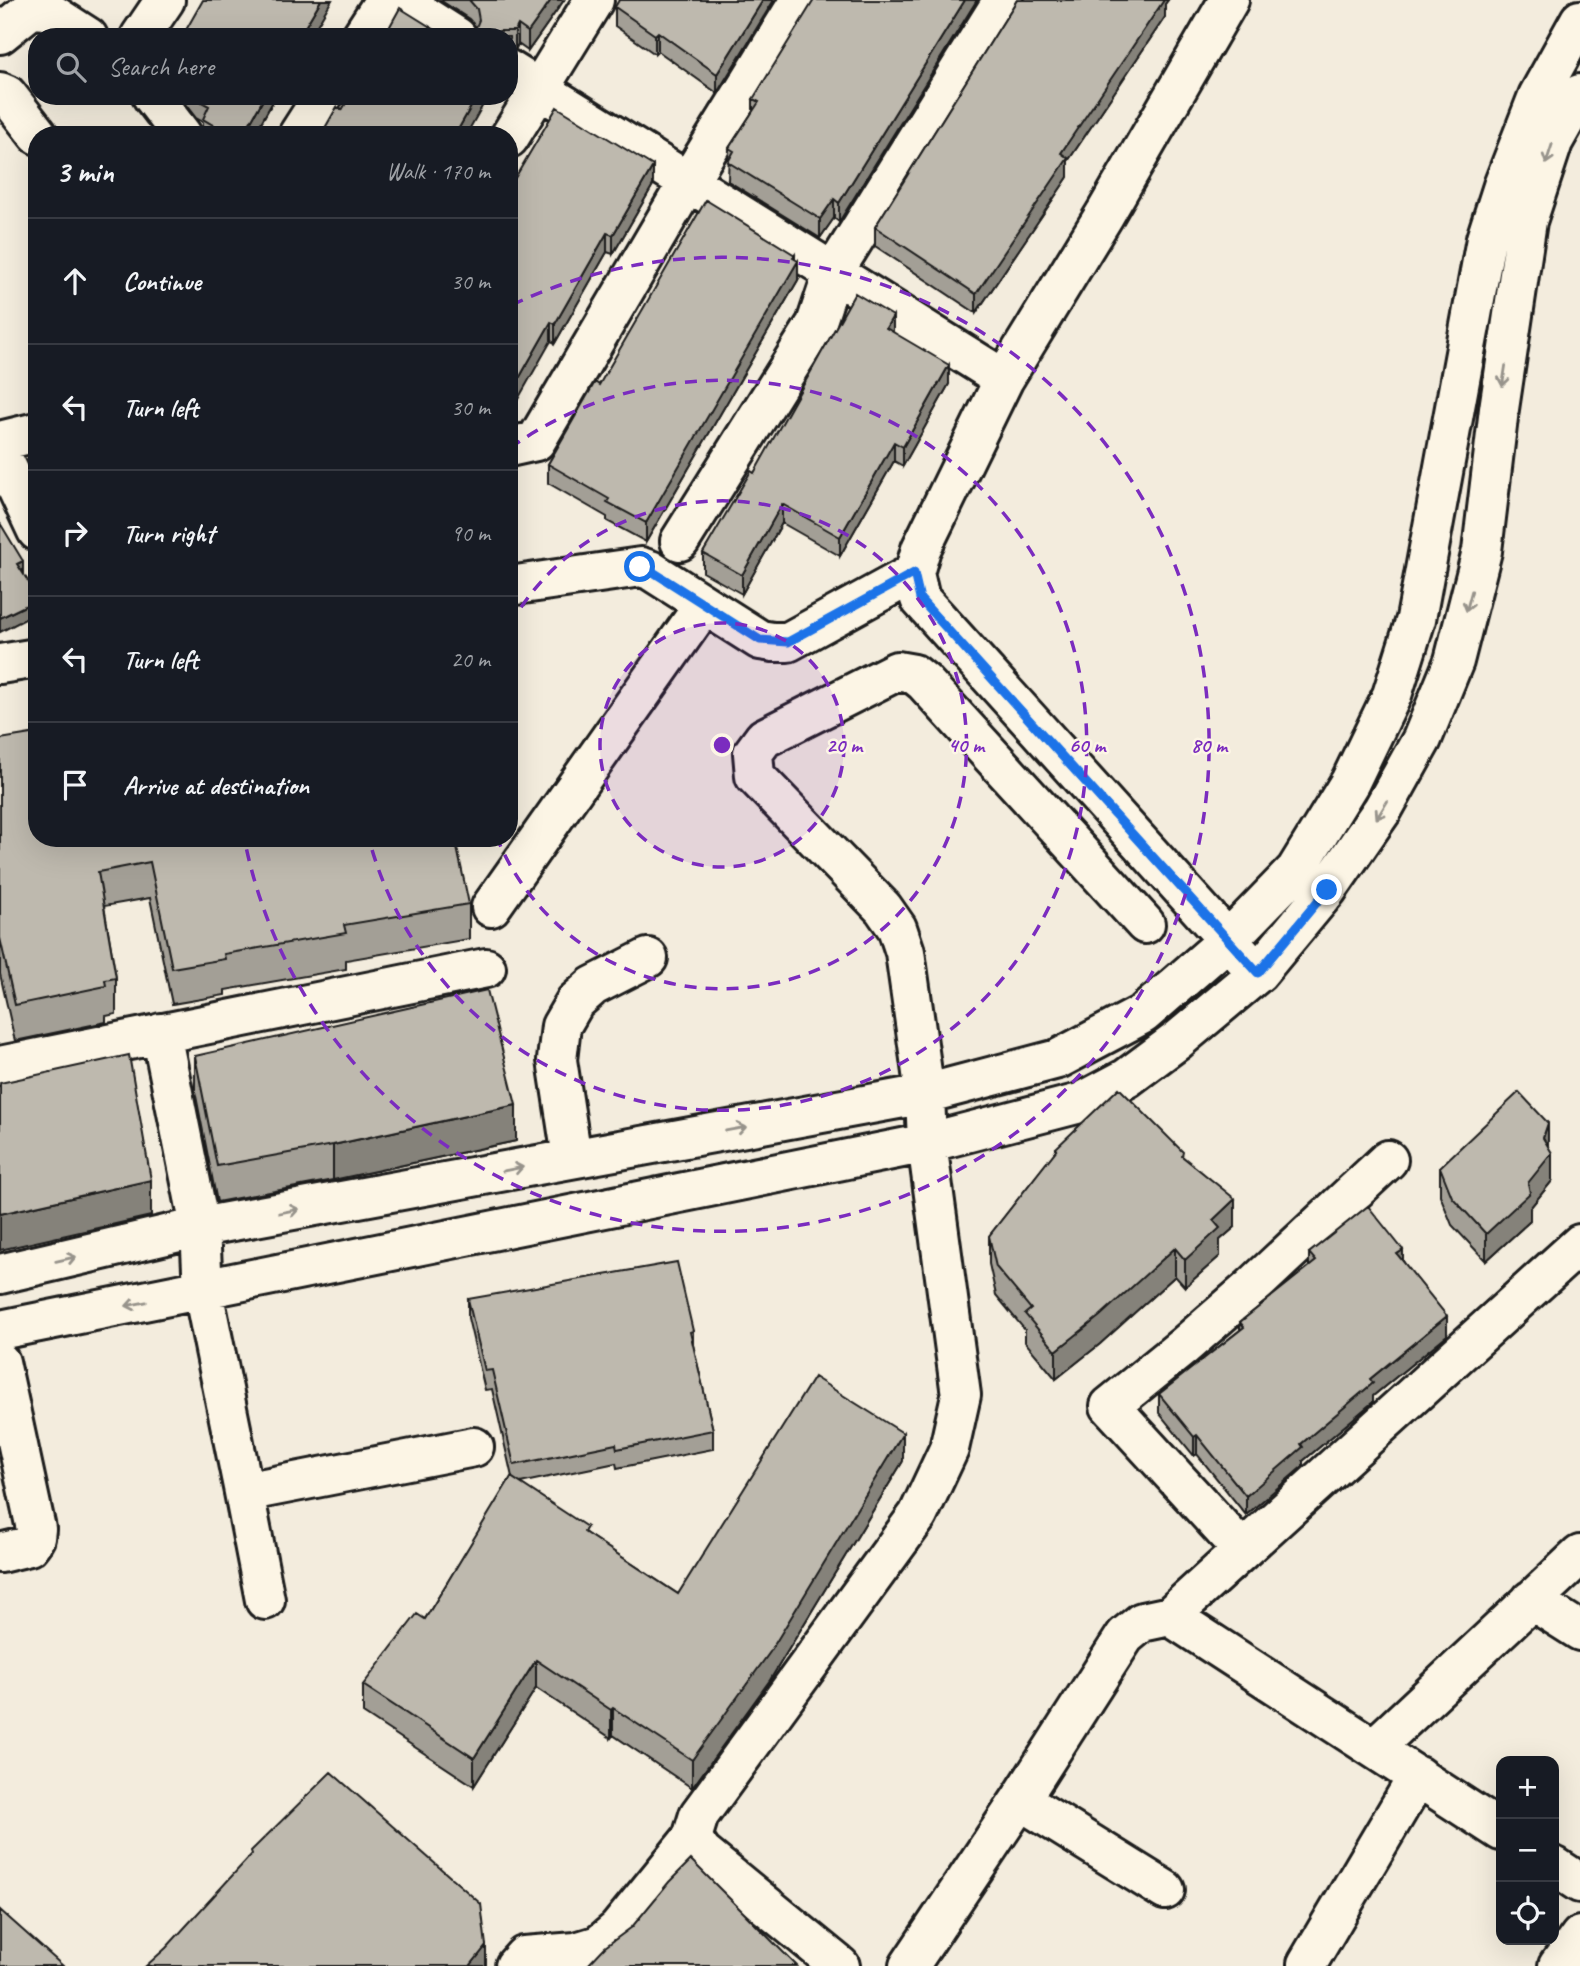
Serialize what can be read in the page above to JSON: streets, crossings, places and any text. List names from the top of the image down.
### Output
{
  "page": {
    "search": "Search here",
    "heading": ["3 min", "Walk · 170 m"],
    "list": [
      ["Continue", "30 m"],
      ["Turn left", "30 m"],
      ["Turn right", "90 m"],
      ["Turn left", "20 m"],
      "Arrive at destination"
    ],
    "map_buttons": ["+", "−"]
  },
  "rings": [
    "20 m",
    "40 m",
    "60 m",
    "80 m"
  ]
}
